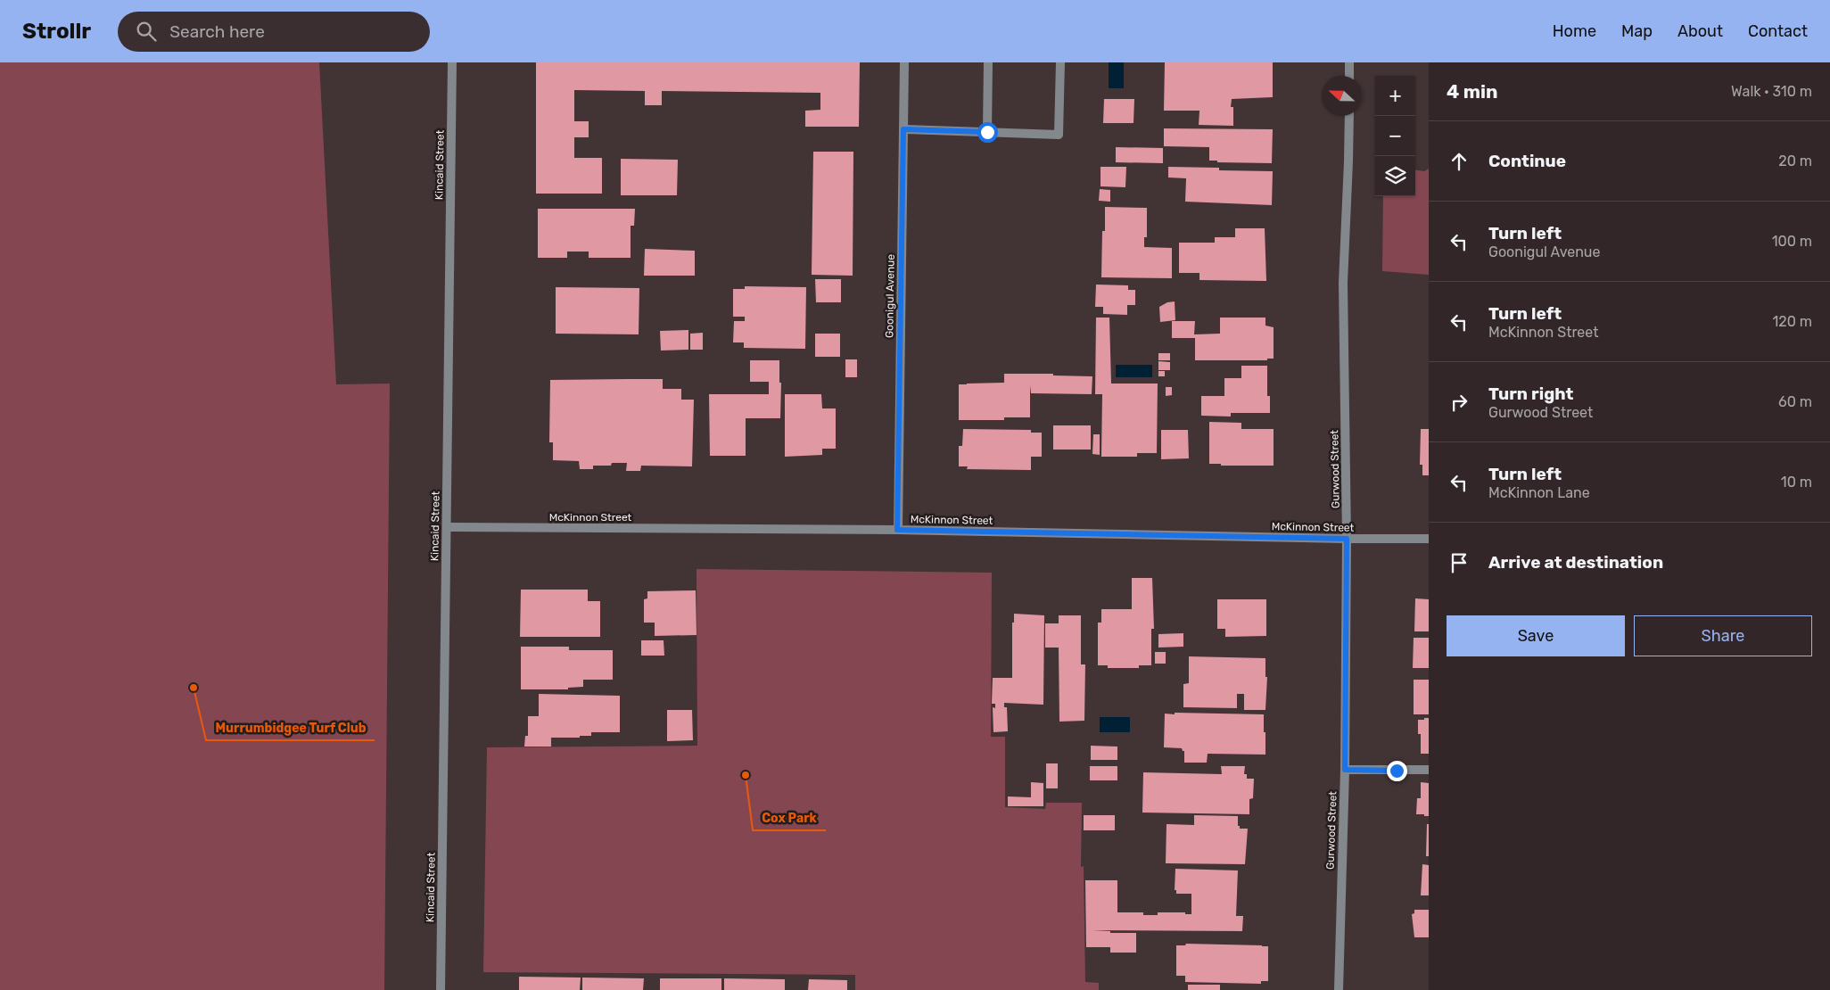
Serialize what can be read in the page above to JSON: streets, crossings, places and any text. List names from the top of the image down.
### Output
{
  "streets": {
    "street": [
      "Kincaid Street",
      "Goonigul Avenue",
      "Gurwood Street",
      "McKinnon Street"
    ]
  },
  "crossings": [
    ["Kincaid Street", "McKinnon Street"],
    ["Goonigul Avenue", "McKinnon Street"],
    ["Gurwood Street", "McKinnon Street"]
  ],
  "places": ["Murrumbidgee Turf Club", "Cox Park"],
  "north": "left",
  "page": {
    "header": "Strollr",
    "search": "Search here",
    "nav": [
      "Home",
      "Map",
      "About",
      "Contact"
    ],
    "heading": ["4 min", "Walk · 310 m"],
    "map_buttons": ["+", "−"],
    "list": [
      ["Continue", "20 m"],
      ["Turn left", "Goonigul Avenue", "100 m"],
      ["Turn left", "McKinnon Street", "120 m"],
      ["Turn right", "Gurwood Street", "60 m"],
      ["Turn left", "McKinnon Lane", "10 m"],
      "Arrive at destination"
    ],
    "buttons": ["Save", "Share"]
  }
}
